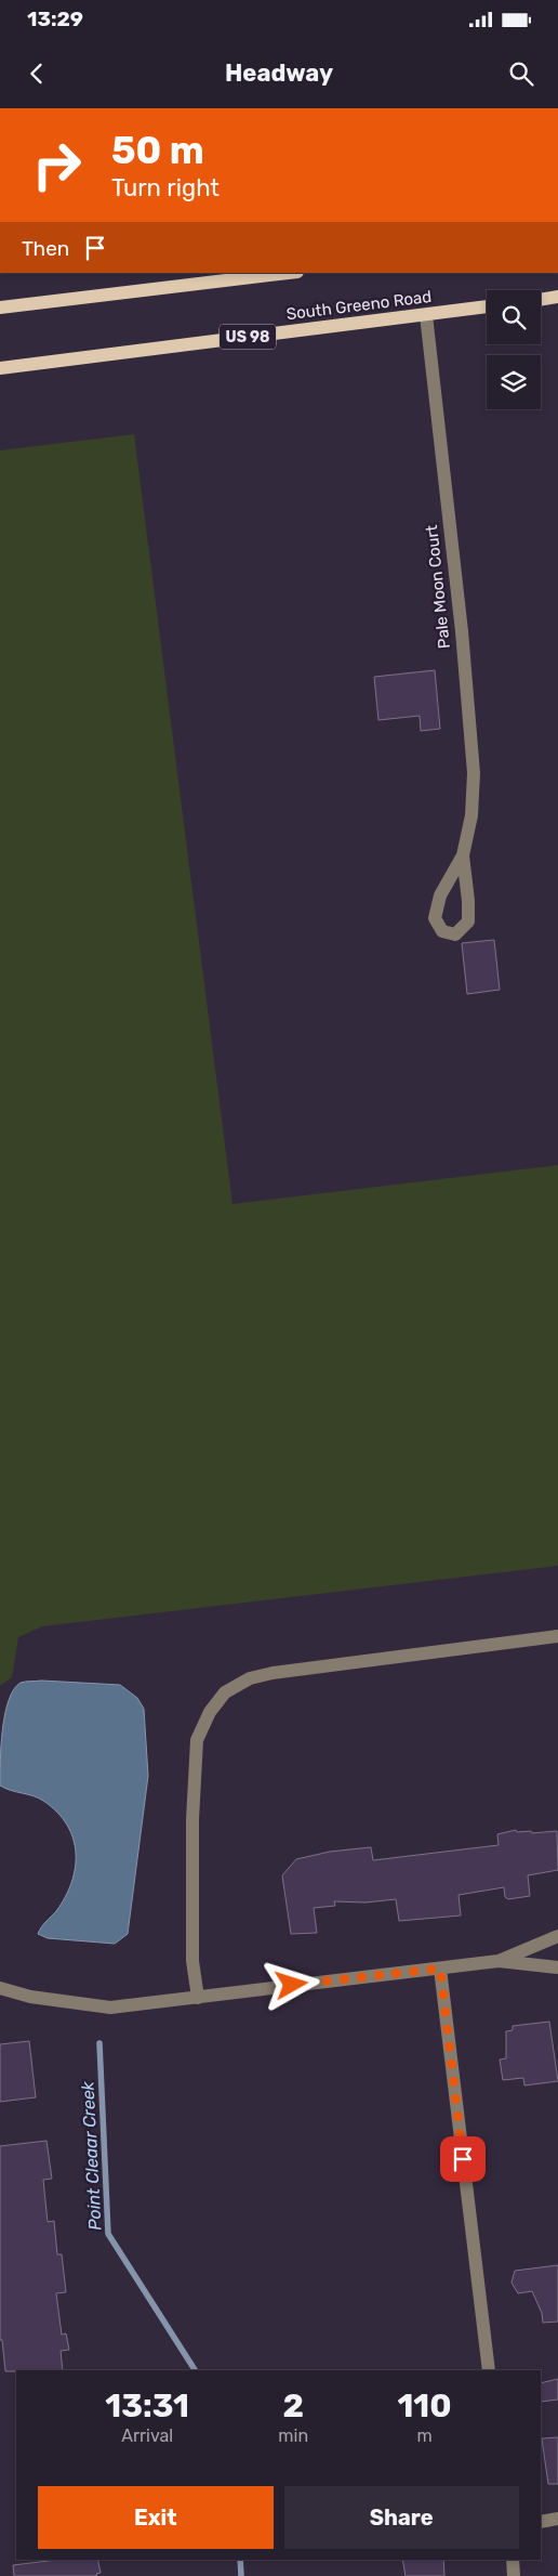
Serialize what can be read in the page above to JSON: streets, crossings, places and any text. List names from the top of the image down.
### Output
{
  "streets": {
    "main road": ["South Greeno Road", "US 98"],
    "street": ["Pale Moon Court"]
  },
  "crossings": [
    ["South Greeno Road", "Pale Moon Court"]
  ],
  "water": ["Point Cleaar Creek"],
  "page": {
    "status": "13:29",
    "header": "Headway",
    "turn": ["50 m", "Turn right"],
    "then": "Then",
    "eta": [
      "13:31",
      "Arrival",
      "2",
      "min",
      "110",
      "m"
    ],
    "buttons": ["Exit", "Share"]
  }
}
